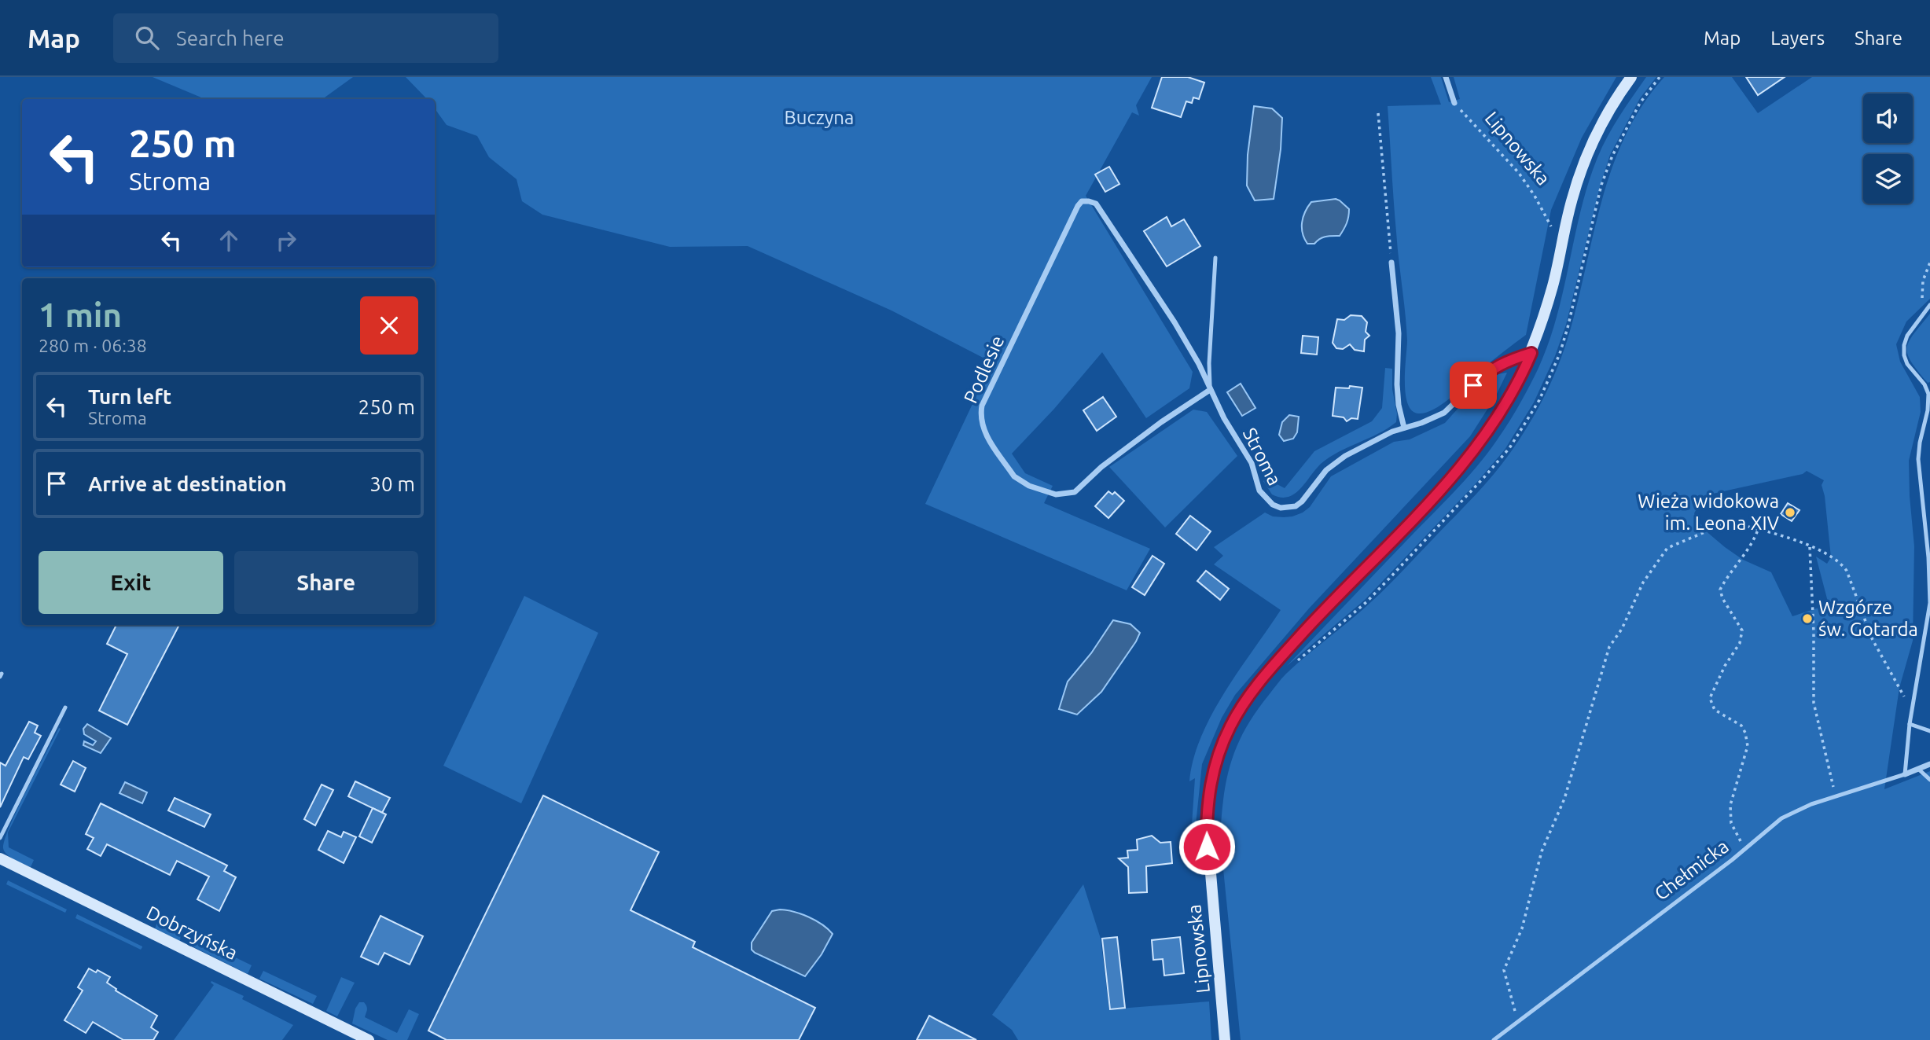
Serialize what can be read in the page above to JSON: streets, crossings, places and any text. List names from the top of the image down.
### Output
{
  "streets": {
    "main road": ["Lipnowska", "Dobrzyńska"],
    "street": ["Podlesie", "Stroma", "Chełmicka"]
  },
  "crossings": [
    ["Lipnowska", "Stroma"],
    ["Podlesie", "Stroma"]
  ],
  "parks": ["Buczyna"],
  "places": ["Wieża widokowa im. Leona XIV", "Wzgórze św. Gotarda"],
  "page": {
    "header": "Map",
    "search": "Search here",
    "nav": ["Map", "Layers", "Share"],
    "turn": ["250 m", "Stroma"],
    "heading": ["1 min", "280 m · 06:38"],
    "list": [
      {
        "name": "Turn left",
        "note": "Stroma",
        "value": "250 m"
      },
      {
        "name": "Arrive at destination",
        "value": "30 m"
      }
    ],
    "buttons": ["Exit", "Share"]
  }
}
